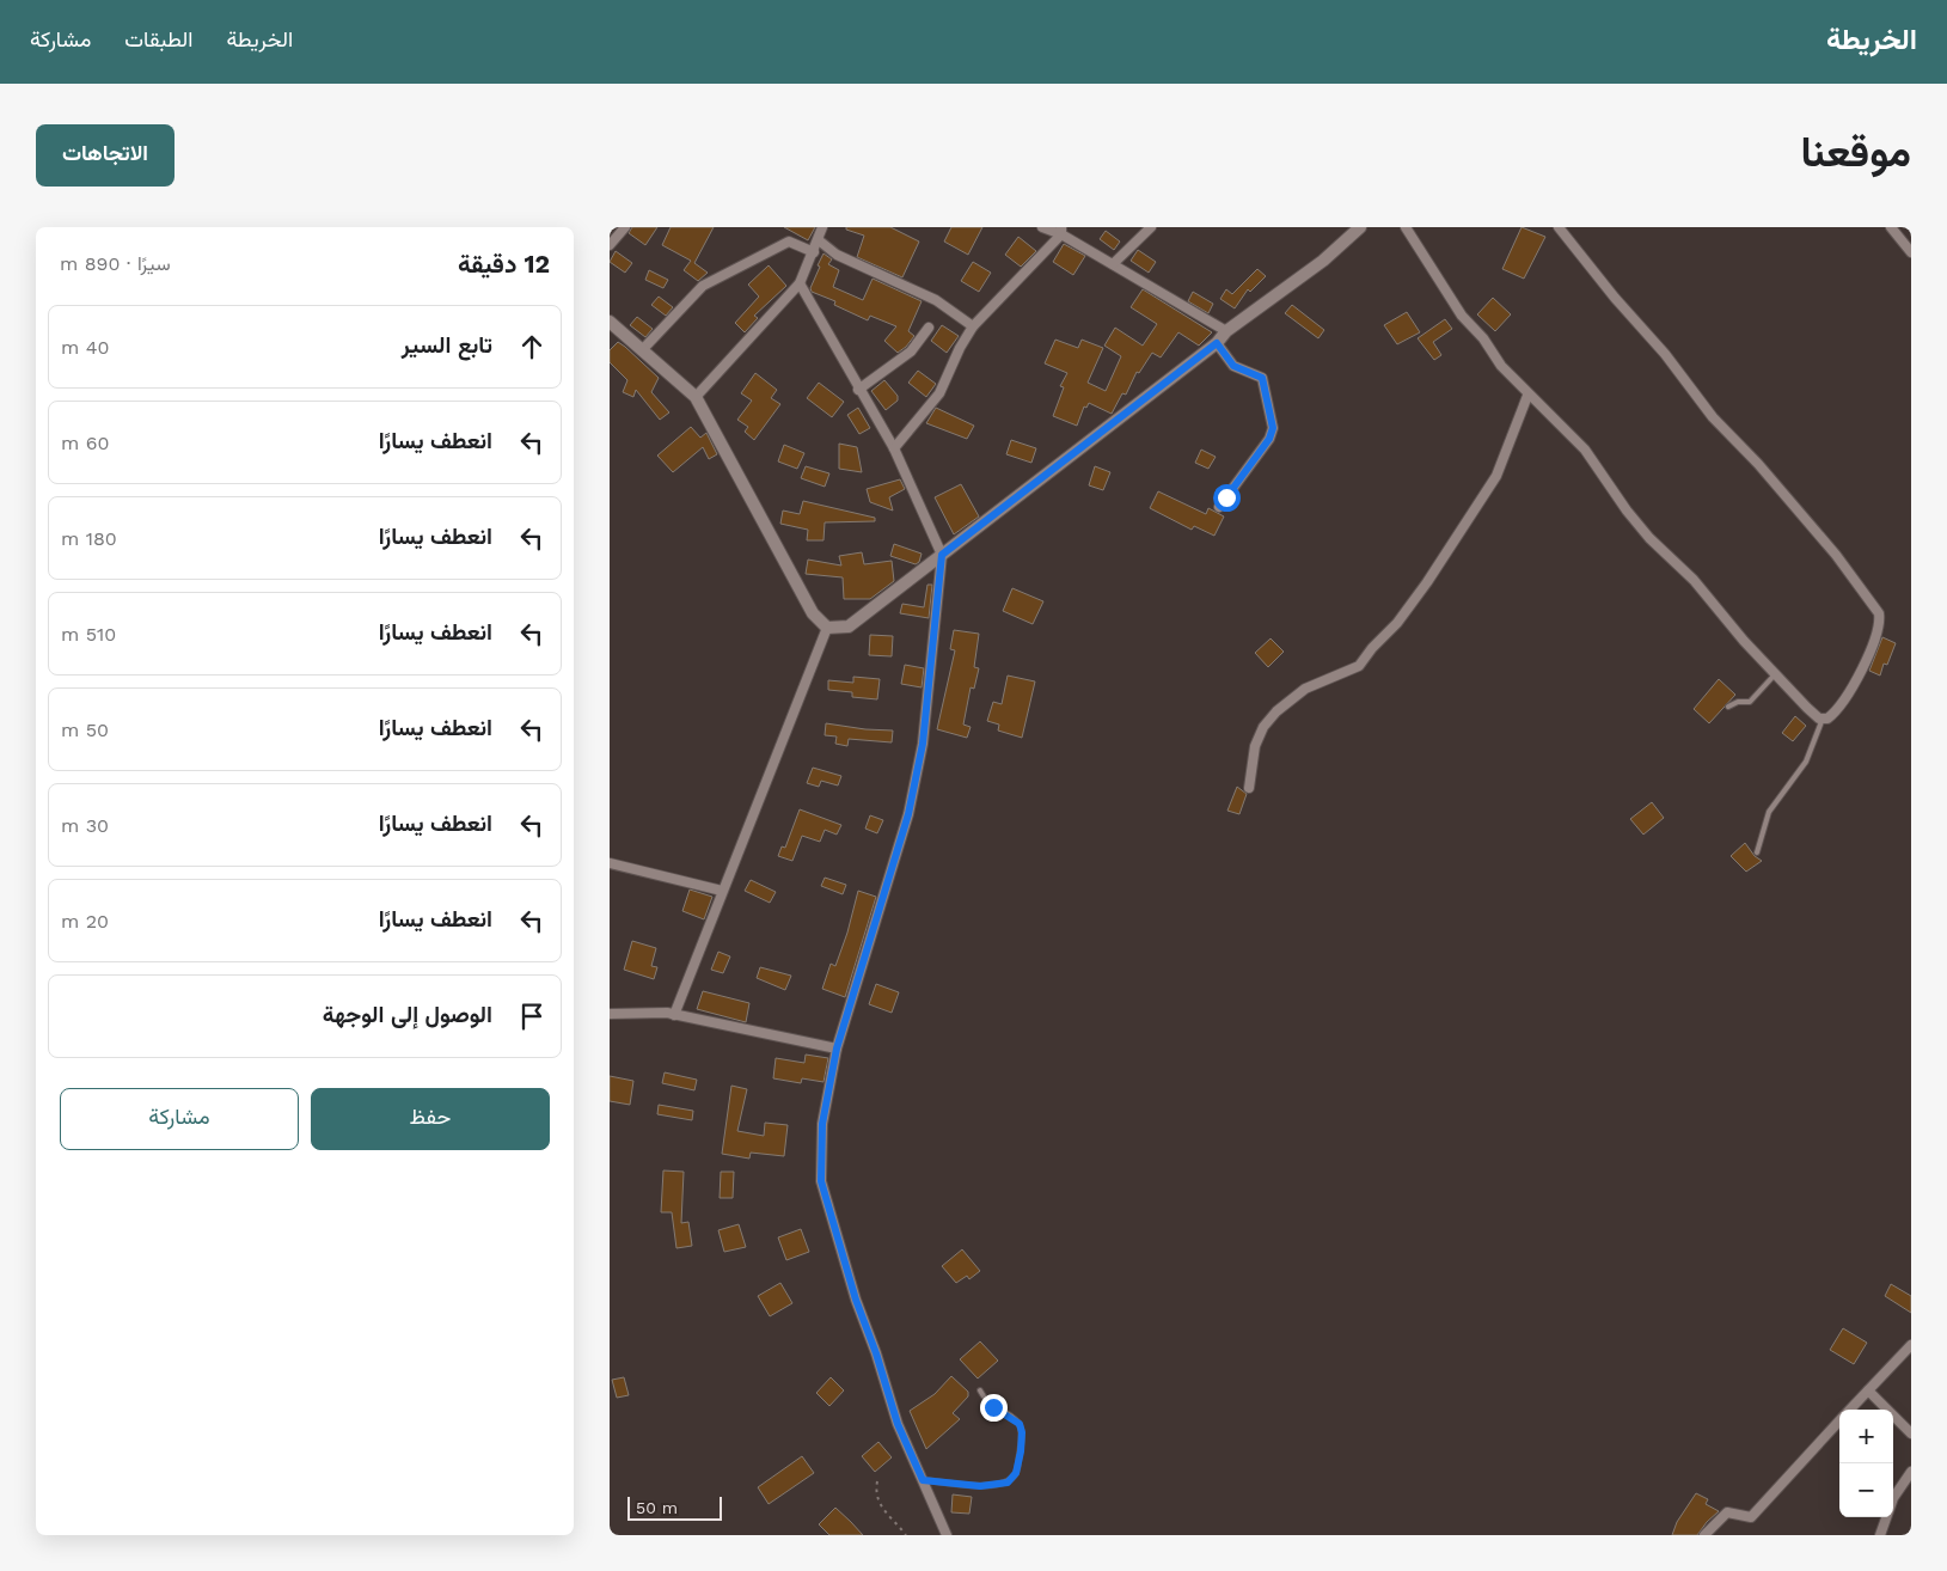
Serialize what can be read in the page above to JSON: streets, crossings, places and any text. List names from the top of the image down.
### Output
{
  "scale_bar": "50 m",
  "page": {
    "header": "الخريطة",
    "nav": ["الخريطة", "الطبقات", "مشاركة"],
    "title": "موقعنا",
    "buttons": [
      "الاتجاهات",
      ["حفظ", "مشاركة"]
    ],
    "heading": ["12 دقيقة", "سيرًا · 890 m"],
    "list": [
      ["تابع السير", "40 m"],
      ["انعطف يسارًا", "60 m"],
      ["انعطف يسارًا", "180 m"],
      ["انعطف يسارًا", "510 m"],
      ["انعطف يسارًا", "50 m"],
      ["انعطف يسارًا", "30 m"],
      ["انعطف يسارًا", "20 m"],
      "الوصول إلى الوجهة"
    ],
    "map_buttons": ["+", "−"],
    "scale": "50 m"
  }
}
